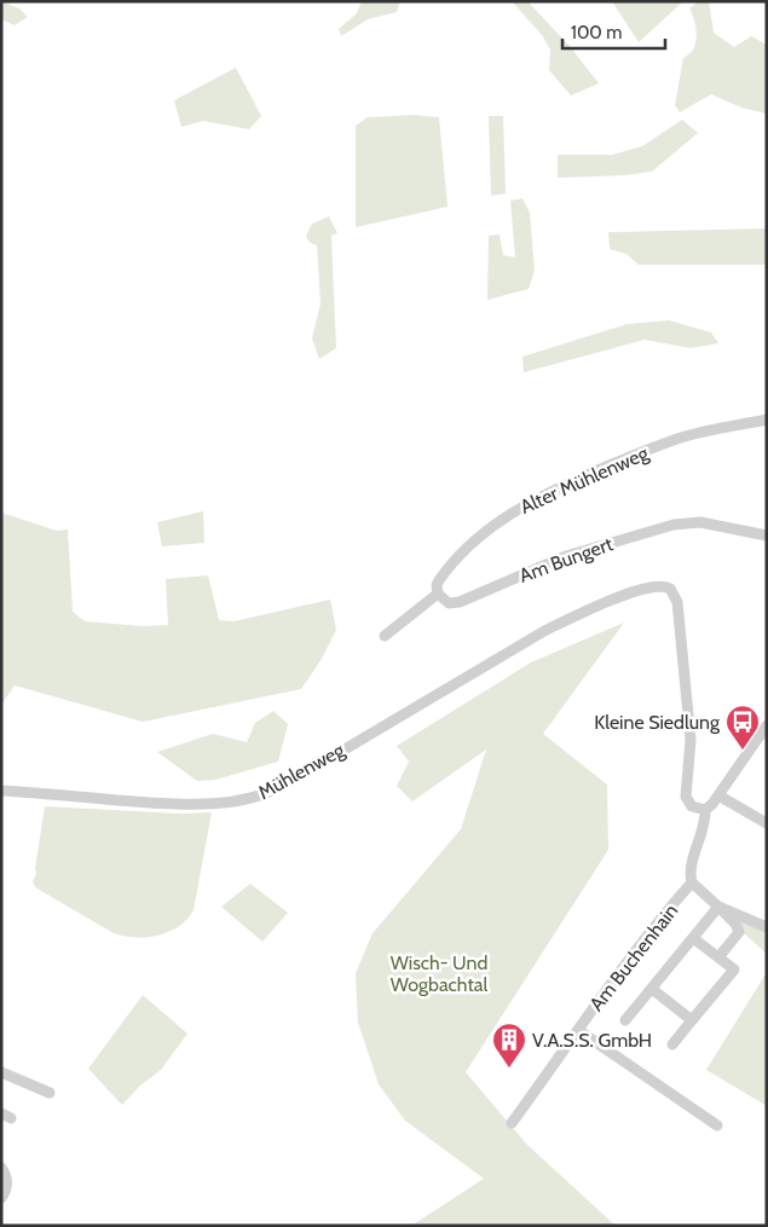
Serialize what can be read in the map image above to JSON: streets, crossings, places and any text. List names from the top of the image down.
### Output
{
  "streets": {
    "street": [
      "Alter Mühlenweg",
      "Am Bungert",
      "Mühlenweg",
      "Am Buchenhain"
    ]
  },
  "crossings": [
    ["Alter Mühlenweg", "Am Bungert"],
    ["Mühlenweg", "Am Buchenhain"]
  ],
  "parks": ["Wisch- Und Wogbachtal"],
  "places": {
    "bus stop": ["Kleine Siedlung"],
    "building": ["V.A.S.S. GmbH"]
  },
  "scale_bar": "100 m"
}
